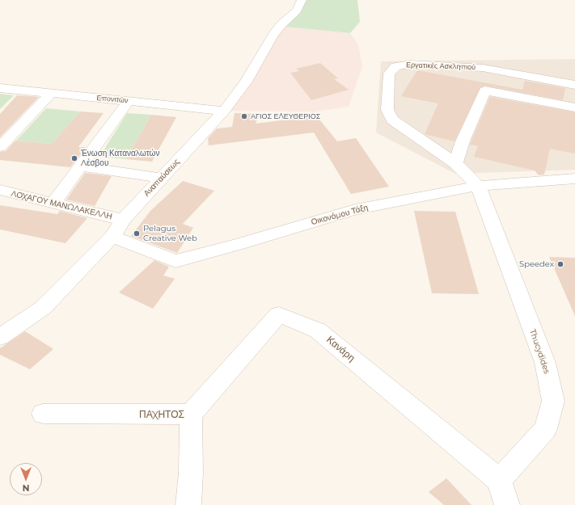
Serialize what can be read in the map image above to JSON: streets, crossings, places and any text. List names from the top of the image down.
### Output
{
  "streets": {
    "street": [
      "Εργατικές Ασκληπιού",
      "Επονιτών",
      "Αναπαύσεως",
      "ΛΟΧΑΓΟΥ ΜΑΝΩΛΑΚΕΛΛΗ",
      "Οικονόμου Τάξη",
      "Κανάρη",
      "Thucydides",
      "ΠΑΧΗΤΟΣ"
    ]
  },
  "crossings": [
    ["Εργατικές Ασκληπιού", "Οικονόμου Τάξη"],
    ["Εργατικές Ασκληπιού", "Thucydides"],
    ["Επονιτών", "Αναπαύσεως"],
    ["Αναπαύσεως", "ΛΟΧΑΓΟΥ ΜΑΝΩΛΑΚΕΛΛΗ"],
    ["Αναπαύσεως", "Οικονόμου Τάξη"],
    ["Οικονόμου Τάξη", "Thucydides"],
    ["Κανάρη", "Thucydides"],
    ["Κανάρη", "ΠΑΧΗΤΟΣ"]
  ],
  "places": [
    "ΑΓΙΟΣ ΕΛΕΥΘΕΡΙΟΣ",
    "Ένωση Καταναλωτών Λέσβου",
    "Pelagus Creative Web",
    "Speedex"
  ],
  "north": "bottom"
}
